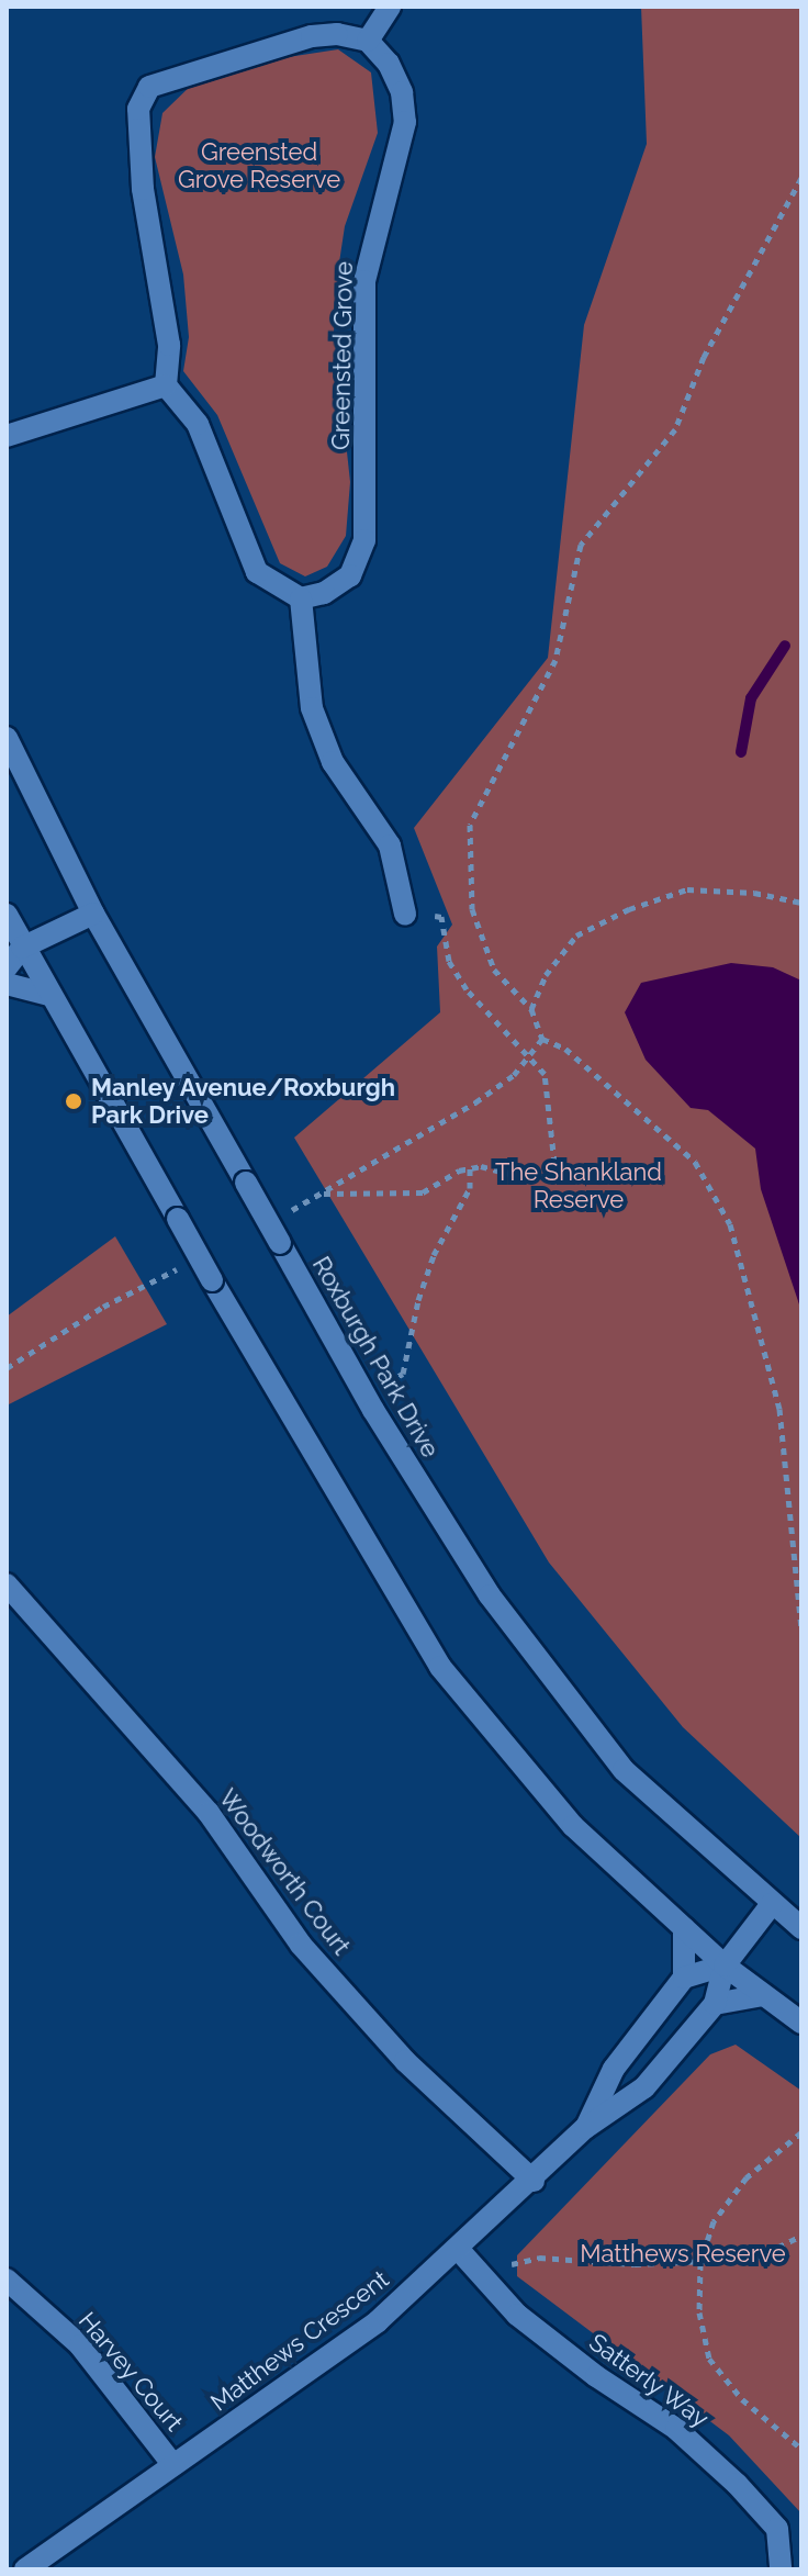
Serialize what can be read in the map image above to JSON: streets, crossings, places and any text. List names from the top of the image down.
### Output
{
  "streets": {
    "street": [
      "Greensted Grove",
      "Roxburgh Park Drive",
      "Woodworth Court",
      "Matthews Crescent",
      "Harvey Court",
      "Satterly Way"
    ]
  },
  "crossings": [
    ["Roxburgh Park Drive", "Matthews Crescent"],
    ["Woodworth Court", "Matthews Crescent"],
    ["Matthews Crescent", "Harvey Court"],
    ["Matthews Crescent", "Satterly Way"]
  ],
  "parks": ["Greensted Grove Reserve", "The Shankland Reserve", "Matthews Reserve"],
  "places": ["Manley Avenue/Roxburgh Park Drive"]
}
